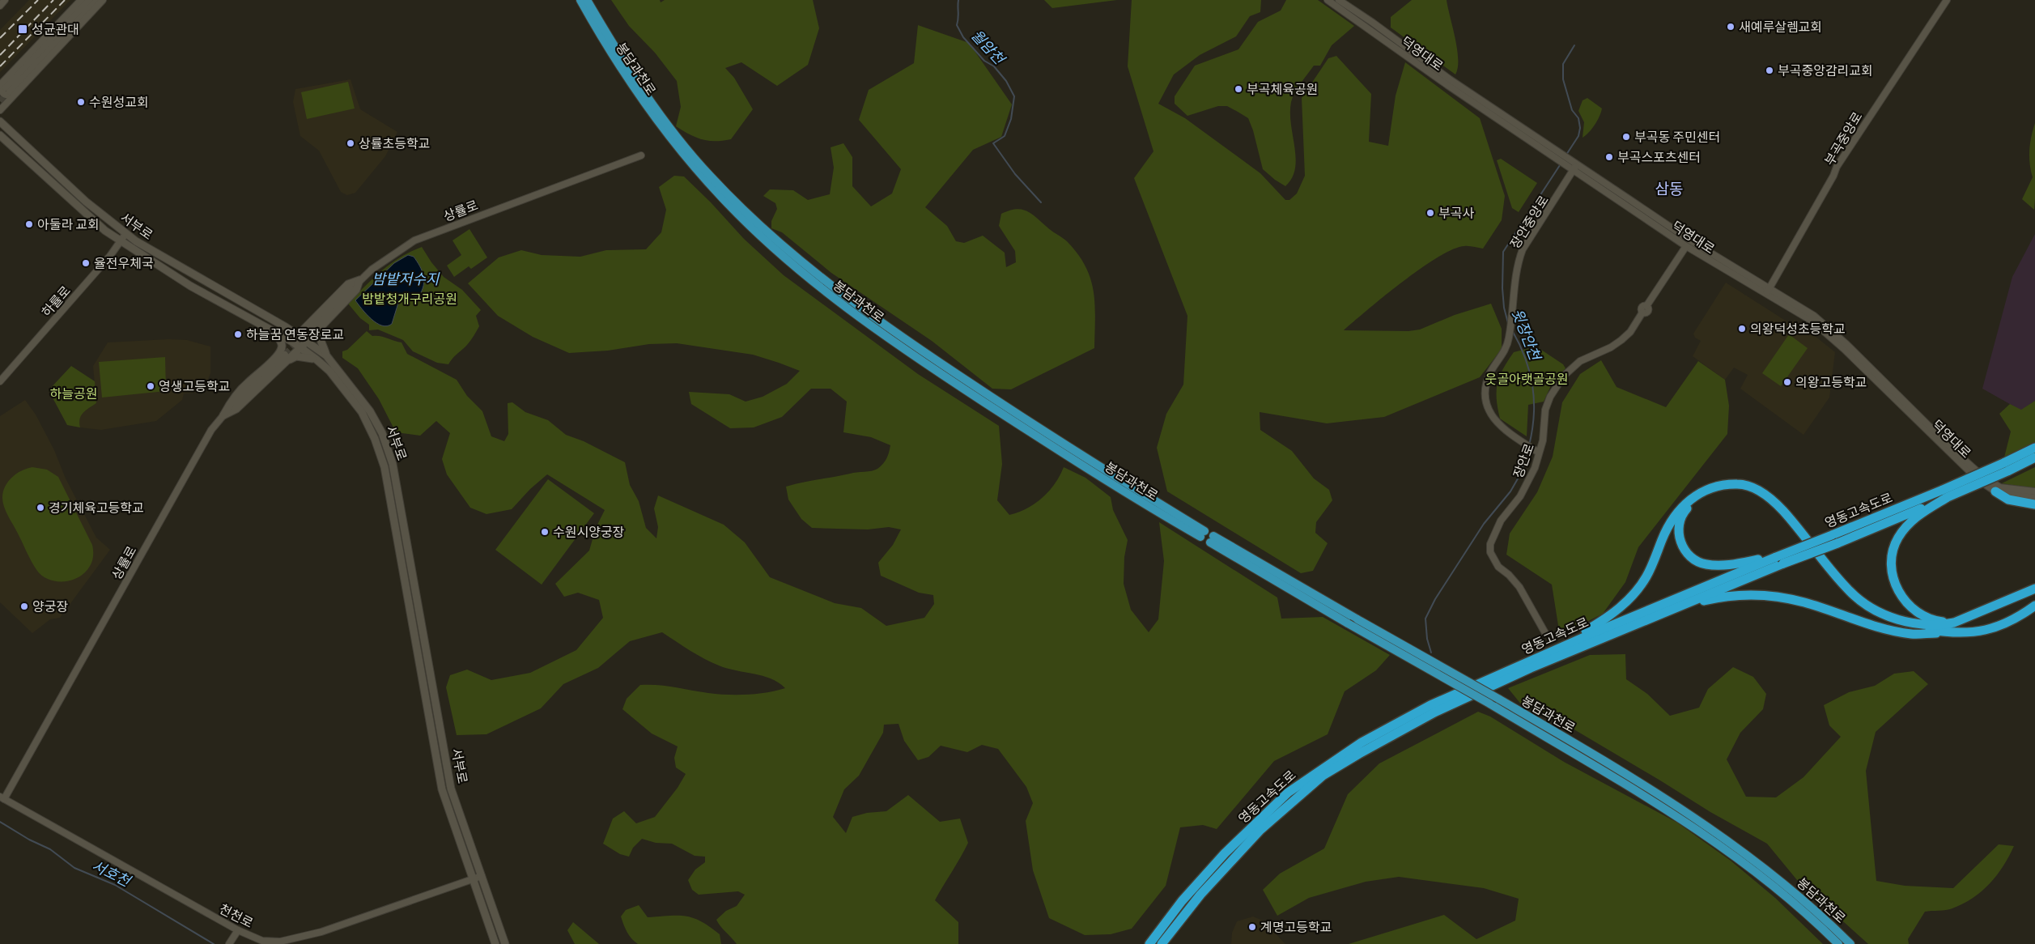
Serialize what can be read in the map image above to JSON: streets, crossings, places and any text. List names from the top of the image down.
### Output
{
  "streets": {
    "highway": ["봉담과천로", "영동고속도로"],
    "main road": ["서부로"],
    "street": [
      "덕영대로",
      "부곡중앙로",
      "상률로",
      "장안중앙로",
      "하률로",
      "장안로",
      "천천로"
    ]
  },
  "crossings": [
    ["덕영대로", "부곡중앙로"],
    ["덕영대로", "장안중앙로"],
    ["덕영대로", "장안로"],
    ["상률로", "천천로"],
    ["장안중앙로", "장안로"],
    ["서부로", "하률로"],
    ["서부로", "천천로"]
  ],
  "districts": ["삼동"],
  "water": [
    "월암천",
    "밤밭저수지",
    "윗장안천",
    "서호천"
  ],
  "parks": ["밤밭청개구리공원", "웃골아랫골공원", "하늘공원"],
  "places": {
    "other": [
      "새예루살렘교회",
      "부곡중앙감리교회",
      "부곡체육공원",
      "수원성교회",
      "부곡동 주민센터",
      "상률초등학교",
      "부곡스포츠센터",
      "부곡사",
      "아둘라 교회",
      "율전우체국",
      "의왕덕성초등학교",
      "하늘꿈 연동장로교",
      "의왕고등학교",
      "영생고등학교",
      "경기체육고등학교",
      "수원시양궁장",
      "양궁장",
      "계명고등학교"
    ],
    "transit": ["성균관대"]
  }
}
